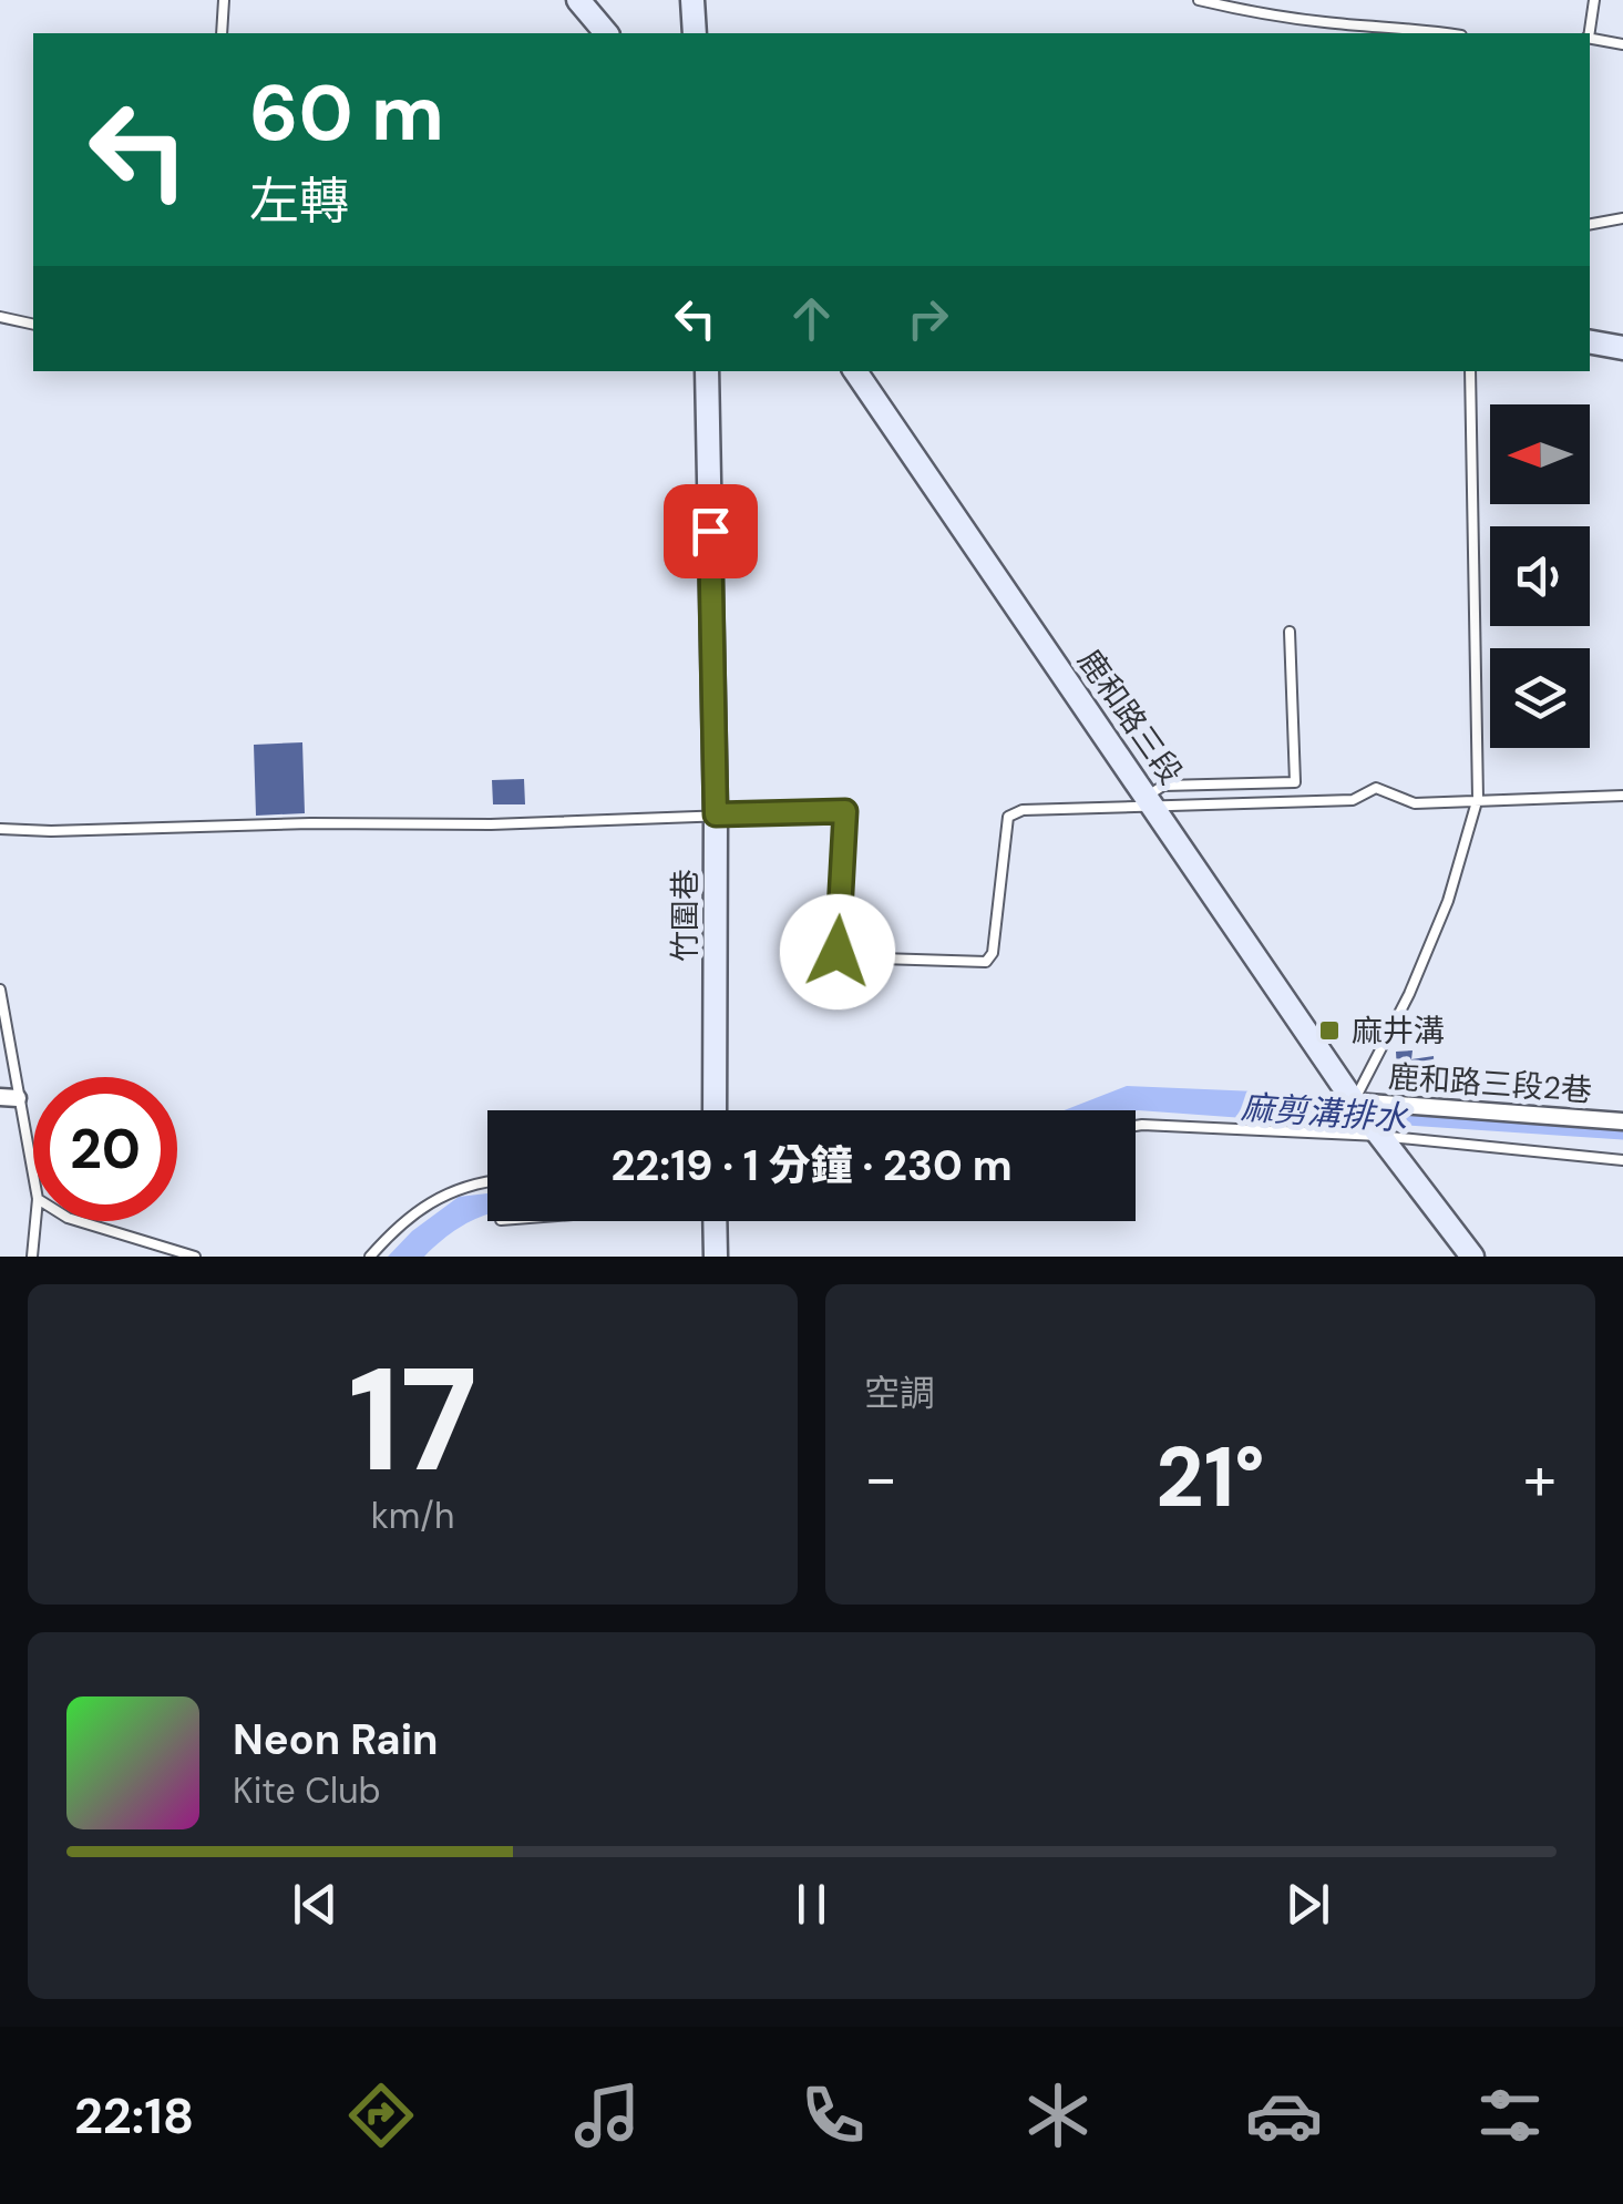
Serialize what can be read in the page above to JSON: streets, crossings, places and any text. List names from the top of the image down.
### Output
{
  "streets": {
    "main road": ["鹿和路三段", "竹圍巷"],
    "street": ["鹿和路三段2巷"]
  },
  "crossings": [
    ["鹿和路三段", "鹿和路三段2巷"]
  ],
  "water": ["麻剪溝排水"],
  "places": {
    "transit": ["麻井溝"]
  },
  "north": "left",
  "page": {
    "turn": ["60 m", "左轉"],
    "limit": "20",
    "trip": "22:19 · 1 分鐘 · 230 m",
    "tile": [
      ["17", "km/h"],
      "空調"
    ],
    "heat": ["−", "21°", "+"],
    "song": ["Neon Rain", "Kite Club"],
    "tabs": "22:18"
  }
}
